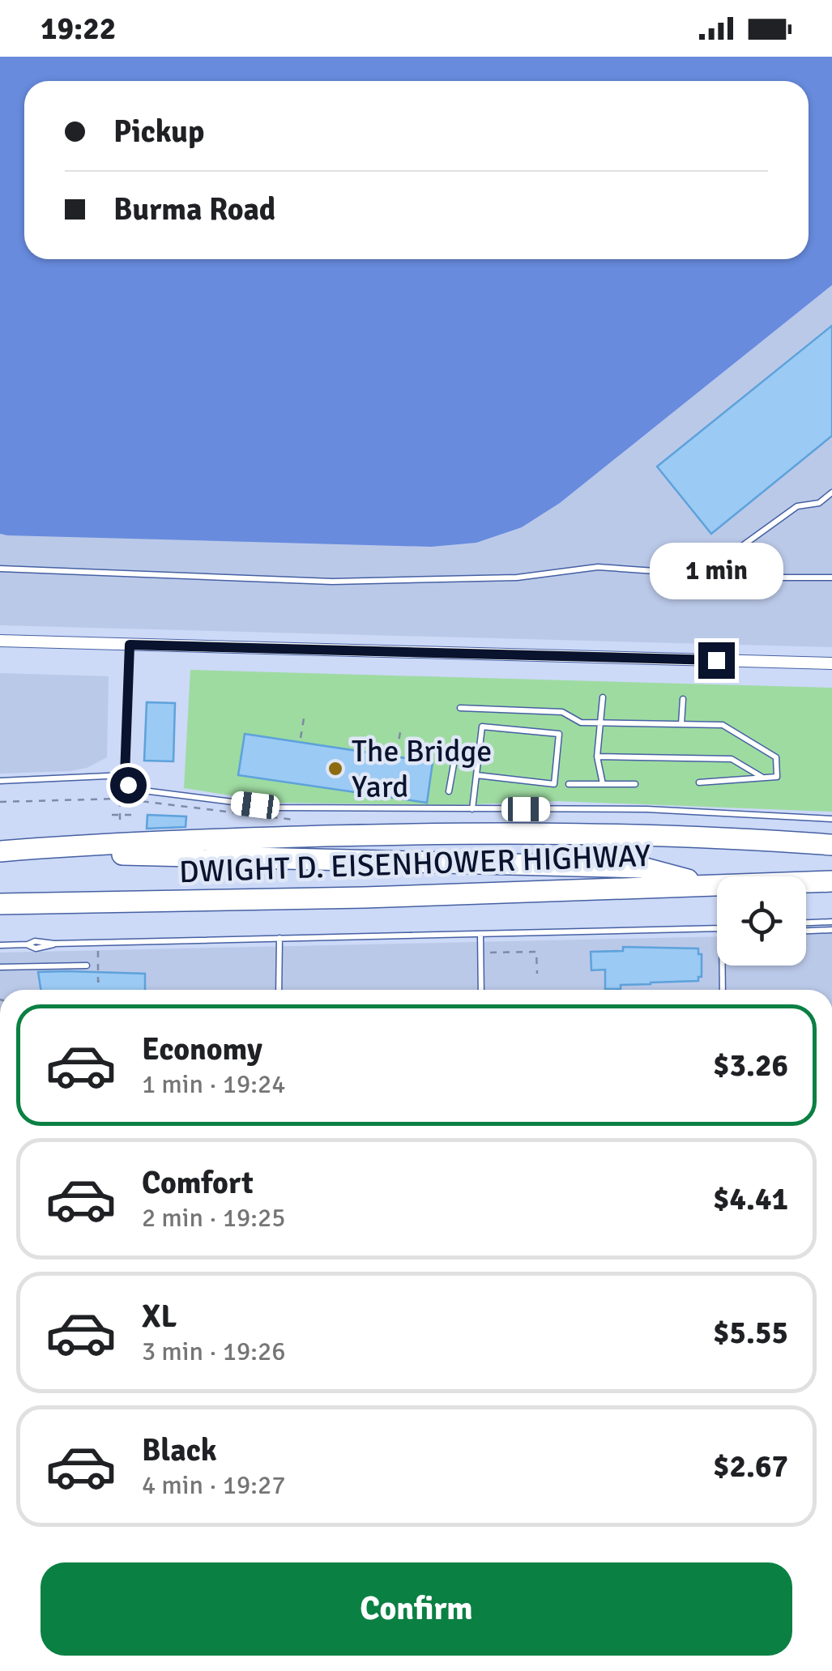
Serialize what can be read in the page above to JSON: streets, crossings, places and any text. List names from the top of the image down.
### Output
{
  "streets": {
    "highway": ["DWIGHT D. EISENHOWER HIGHWAY"]
  },
  "places": ["The Bridge Yard"],
  "page": {
    "status": "19:22",
    "banner": ["Pickup", "Burma Road"],
    "bubble": "1 min",
    "list": [
      {
        "name": "Economy",
        "note": "1 min · 19:24",
        "value": "$3.26"
      },
      {
        "name": "Comfort",
        "note": "2 min · 19:25",
        "value": "$4.41"
      },
      {
        "name": "XL",
        "note": "3 min · 19:26",
        "value": "$5.55"
      },
      {
        "name": "Black",
        "note": "4 min · 19:27",
        "value": "$2.67"
      }
    ],
    "buttons": "Confirm"
  }
}
